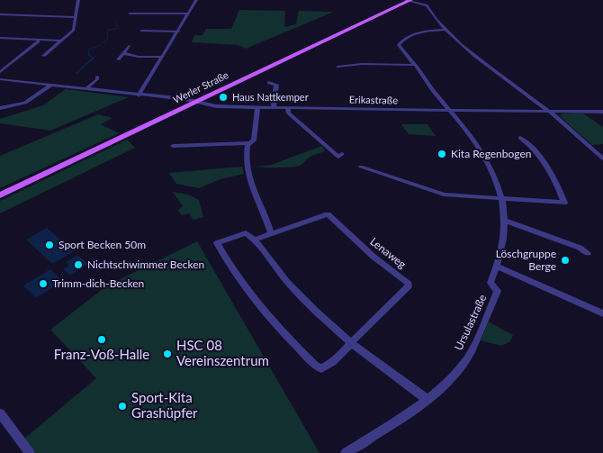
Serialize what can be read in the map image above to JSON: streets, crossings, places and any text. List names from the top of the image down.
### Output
{
  "streets": {
    "main road": ["Werler Straße"],
    "street": ["Erikastraße", "Lenaweg", "Ursulastraße"]
  },
  "crossings": [
    ["Werler Straße", "Erikastraße"],
    ["Erikastraße", "Ursulastraße"]
  ],
  "places": [
    "Haus Nattkemper",
    "Kita Regenbogen",
    "Sport Becken 50m",
    "Löschgruppe Berge",
    "Nichtschwimmer Becken",
    "Trimm-dich-Becken",
    "Franz-Voß-Halle",
    "HSC 08 Vereinszentrum",
    "Sport-Kita Grashüpfer"
  ]
}
